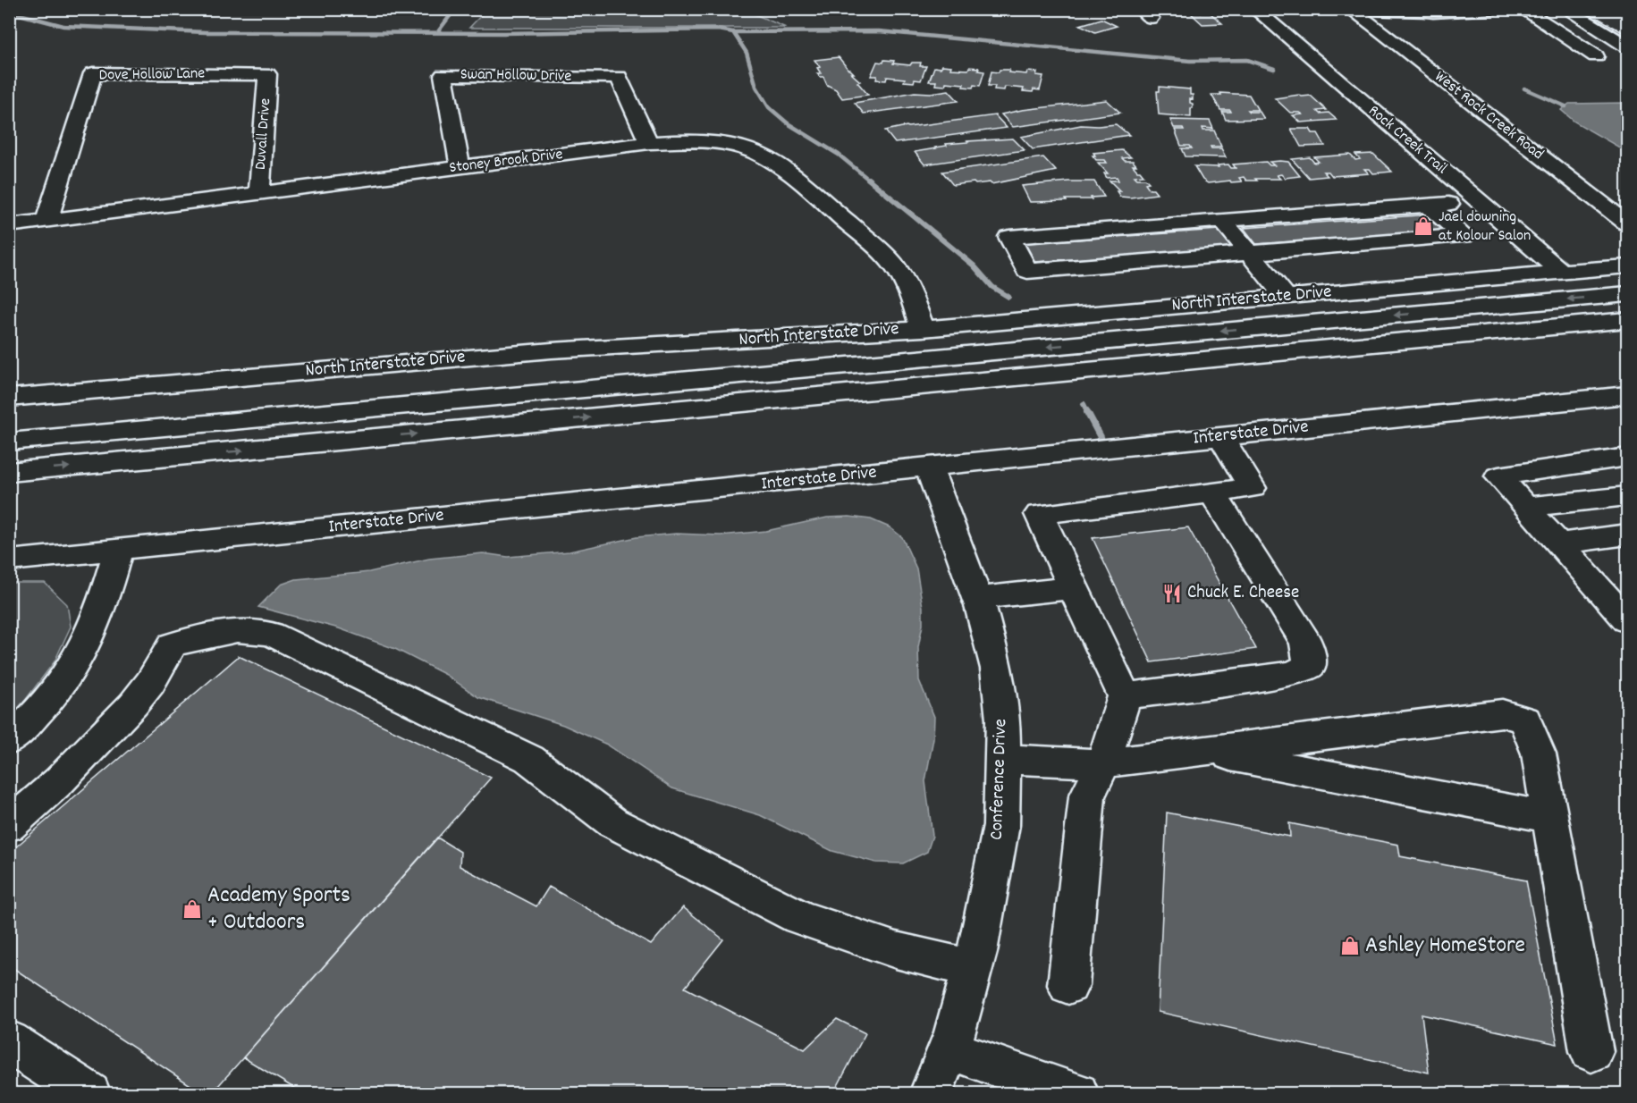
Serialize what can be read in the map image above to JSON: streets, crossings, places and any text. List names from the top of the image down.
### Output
{
  "streets": {
    "main road": [
      "Dove Hollow Lane",
      "Swan Hollow Drive",
      "West Rock Creek Road",
      "Duvall Drive",
      "Rock Creek Trail",
      "Stoney Brook Drive",
      "North Interstate Drive",
      "Interstate Drive",
      "Conference Drive"
    ]
  },
  "crossings": [
    ["Dove Hollow Lane", "Duvall Drive"],
    ["Dove Hollow Lane", "Stoney Brook Drive"],
    ["Swan Hollow Drive", "Stoney Brook Drive"],
    ["Duvall Drive", "Stoney Brook Drive"],
    ["Rock Creek Trail", "North Interstate Drive"],
    ["Stoney Brook Drive", "North Interstate Drive"],
    ["Interstate Drive", "Conference Drive"]
  ],
  "places": {
    "shop": ["Jael downing at Kolour Salon", "Academy Sports + Outdoors", "Ashley HomeStore"],
    "restaurant": ["Chuck E. Cheese"]
  }
}
